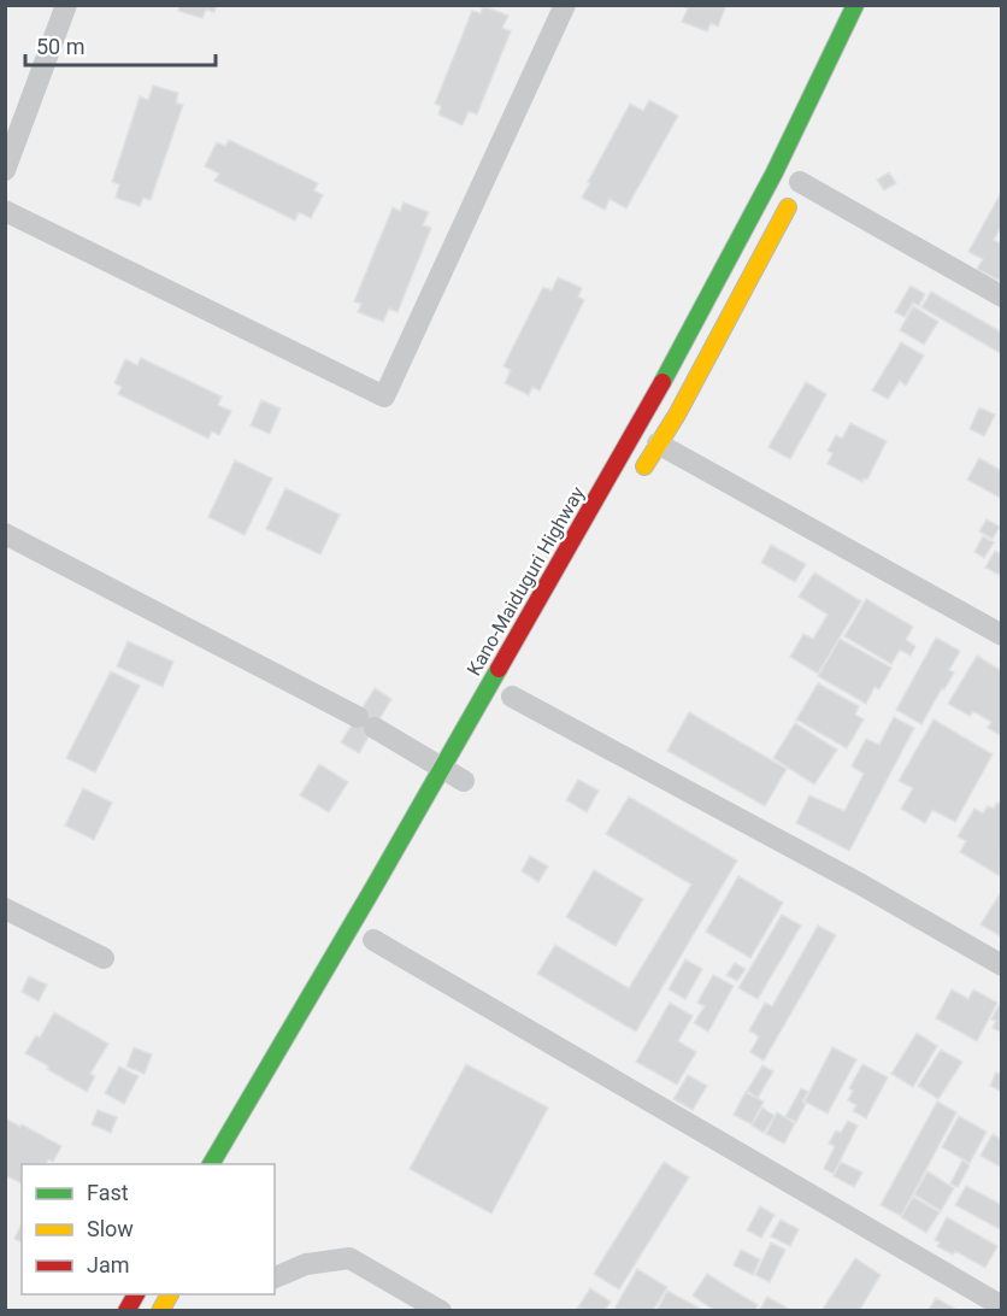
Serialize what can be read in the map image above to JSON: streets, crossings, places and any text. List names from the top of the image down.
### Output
{
  "streets": {
    "highway": ["Kano-Maiduguri Highway"]
  },
  "legend": ["Fast", "Slow", "Jam"],
  "scale_bar": "50 m"
}
